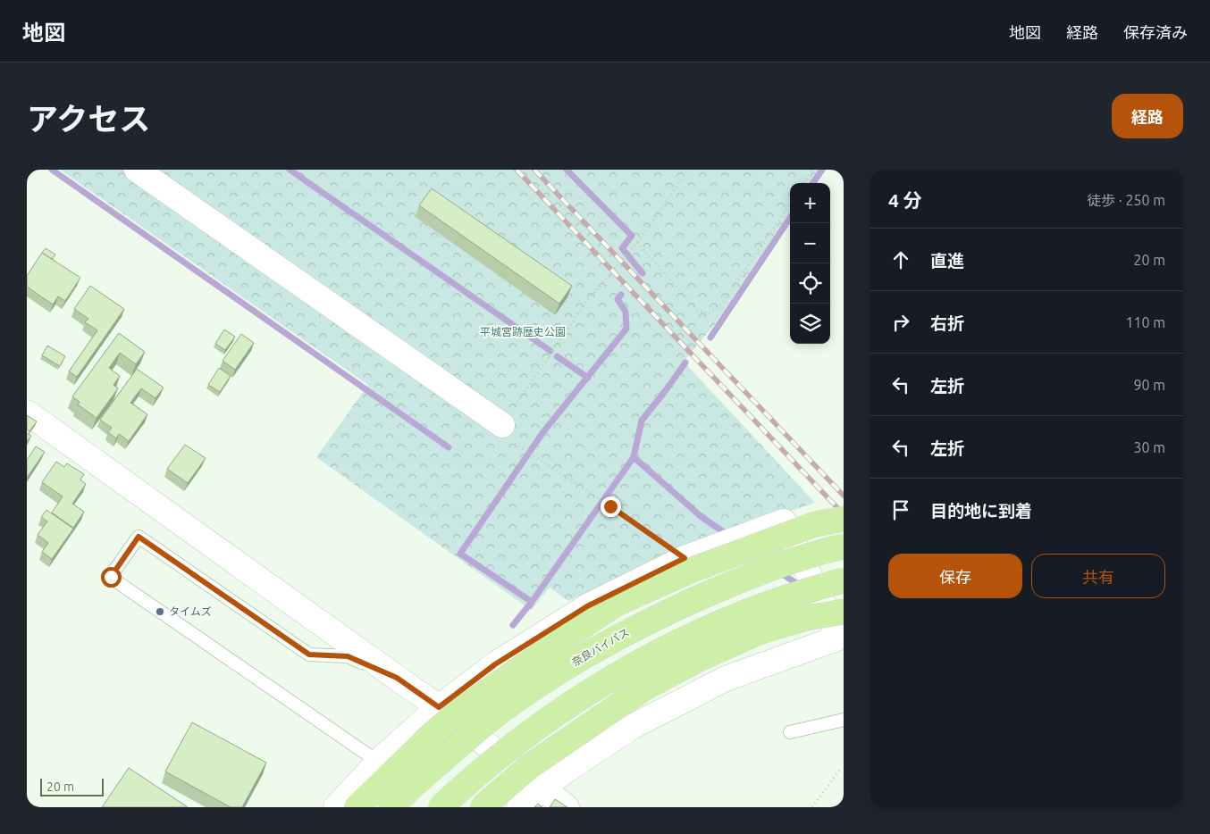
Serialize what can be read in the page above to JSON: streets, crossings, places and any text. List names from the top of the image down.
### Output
{
  "streets": {
    "highway": ["奈良バイパス"]
  },
  "parks": ["平城宮跡歴史公園"],
  "places": ["タイムズ"],
  "scale_bar": "20 m",
  "page": {
    "header": "地図",
    "nav": ["地図", "経路", "保存済み"],
    "title": "アクセス",
    "buttons": [
      "経路",
      ["保存", "共有"]
    ],
    "heading": ["4 分", "徒歩 · 250 m"],
    "map_buttons": ["+", "−"],
    "list": [
      ["直進", "20 m"],
      ["右折", "110 m"],
      ["左折", "90 m"],
      ["左折", "30 m"],
      "目的地に到着"
    ],
    "scale": "20 m"
  }
}
